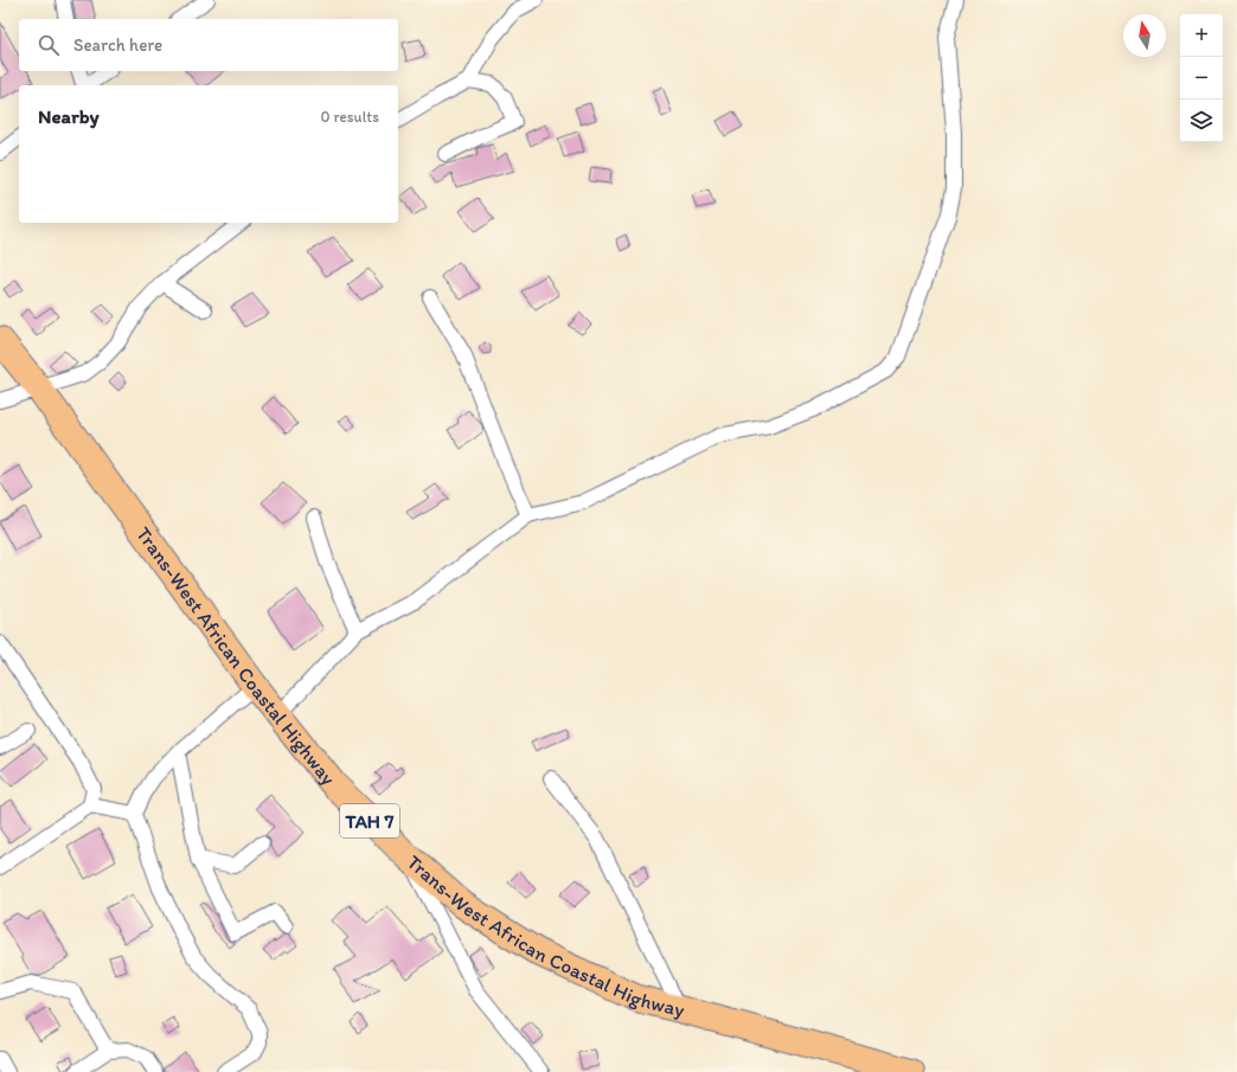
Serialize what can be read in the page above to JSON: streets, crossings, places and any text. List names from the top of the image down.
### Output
{
  "streets": {
    "highway": ["Trans-West African Coastal Highway", "TAH 7"]
  },
  "north": "top",
  "page": {
    "map_buttons": ["+", "−"],
    "search": "Search here",
    "heading": ["Nearby", "0 results"]
  }
}
